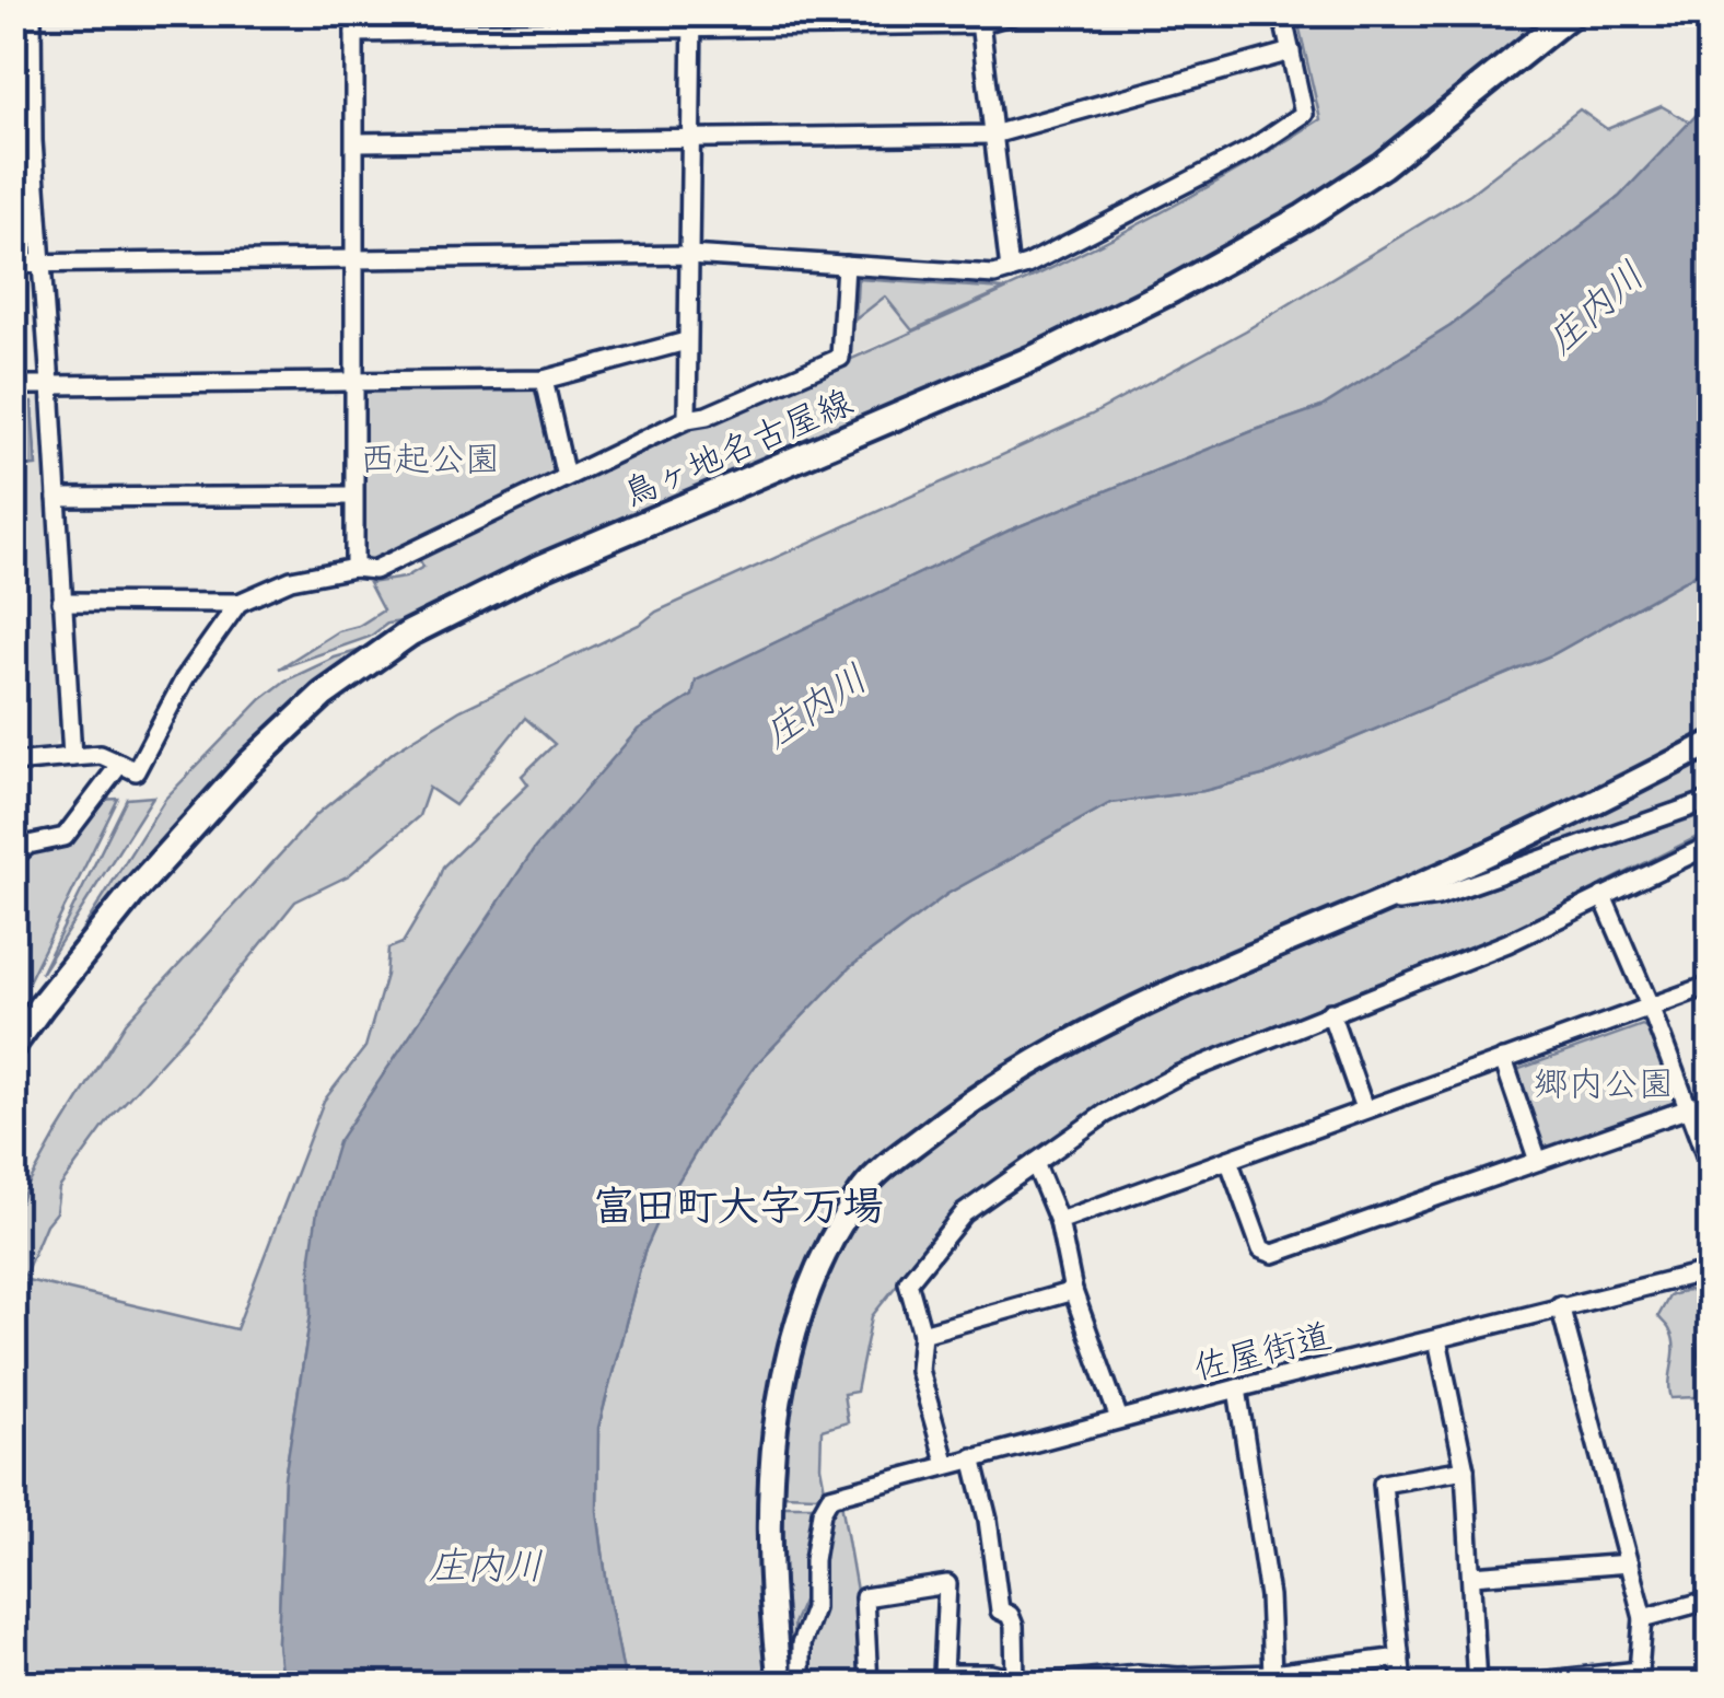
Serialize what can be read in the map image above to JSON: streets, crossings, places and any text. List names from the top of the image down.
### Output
{
  "streets": {
    "main road": ["鳥ヶ地名古屋線"],
    "street": ["佐屋街道"]
  },
  "districts": ["富田町大字万場"],
  "water": ["庄内川"],
  "parks": ["西起公園", "郷内公園"]
}
